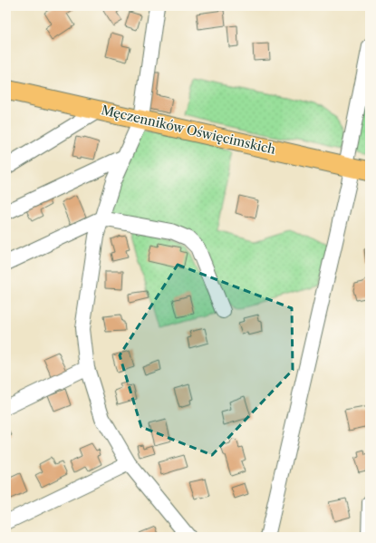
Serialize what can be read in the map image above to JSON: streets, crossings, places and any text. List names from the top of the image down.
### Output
{
  "streets": {
    "main road": ["Męczenników Oświęcimskich"]
  }
}
